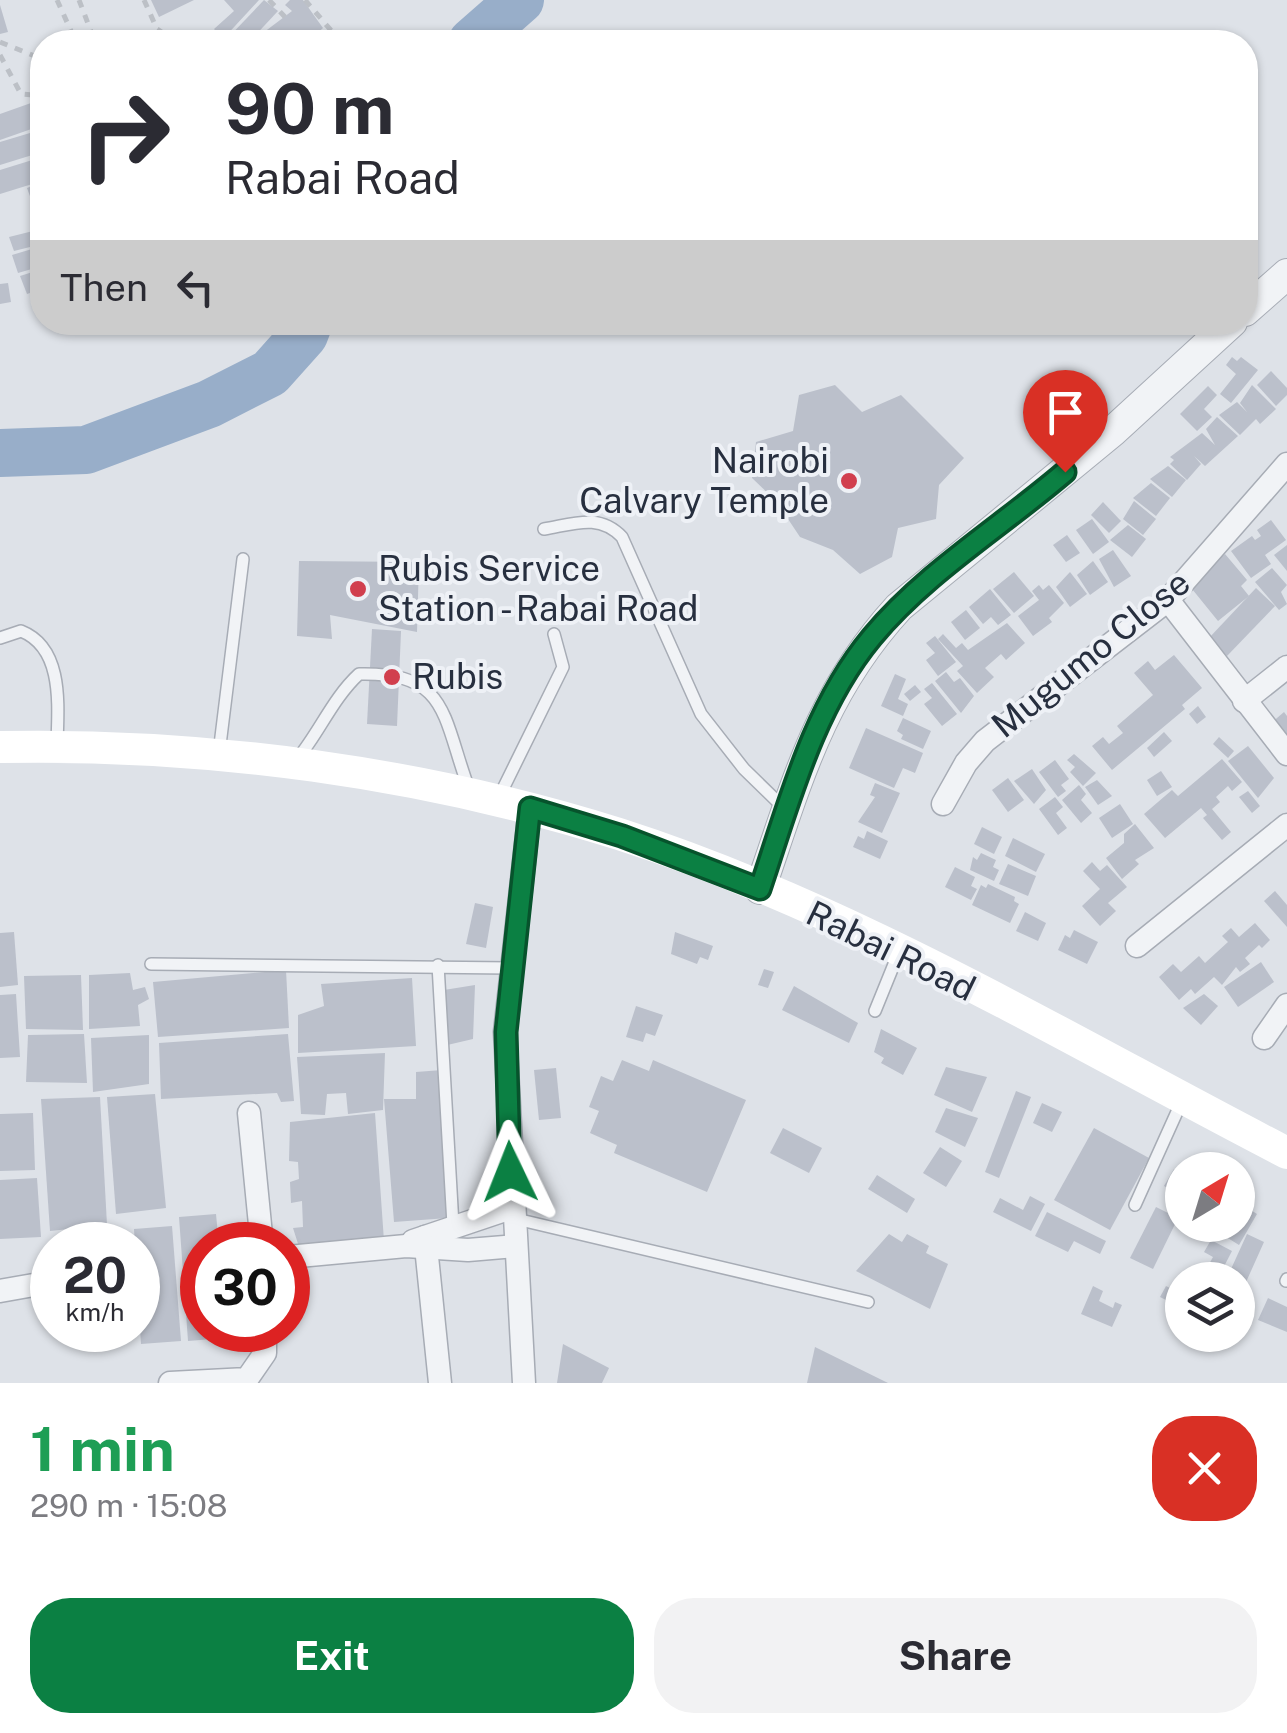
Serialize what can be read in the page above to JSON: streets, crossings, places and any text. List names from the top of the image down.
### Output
{
  "streets": {
    "main road": ["Rabai Road"],
    "street": ["Mugumo Close"]
  },
  "places": ["Nairobi Calvary Temple", "Rubis Service Station - Rabai Road", "Rubis"],
  "north": "top right",
  "page": {
    "turn": ["90 m", "Rabai Road"],
    "then": "Then",
    "speed": "20 km/h",
    "limit": "30",
    "heading": ["1 min", "290 m · 15:08"],
    "buttons": ["Exit", "Share"]
  }
}
